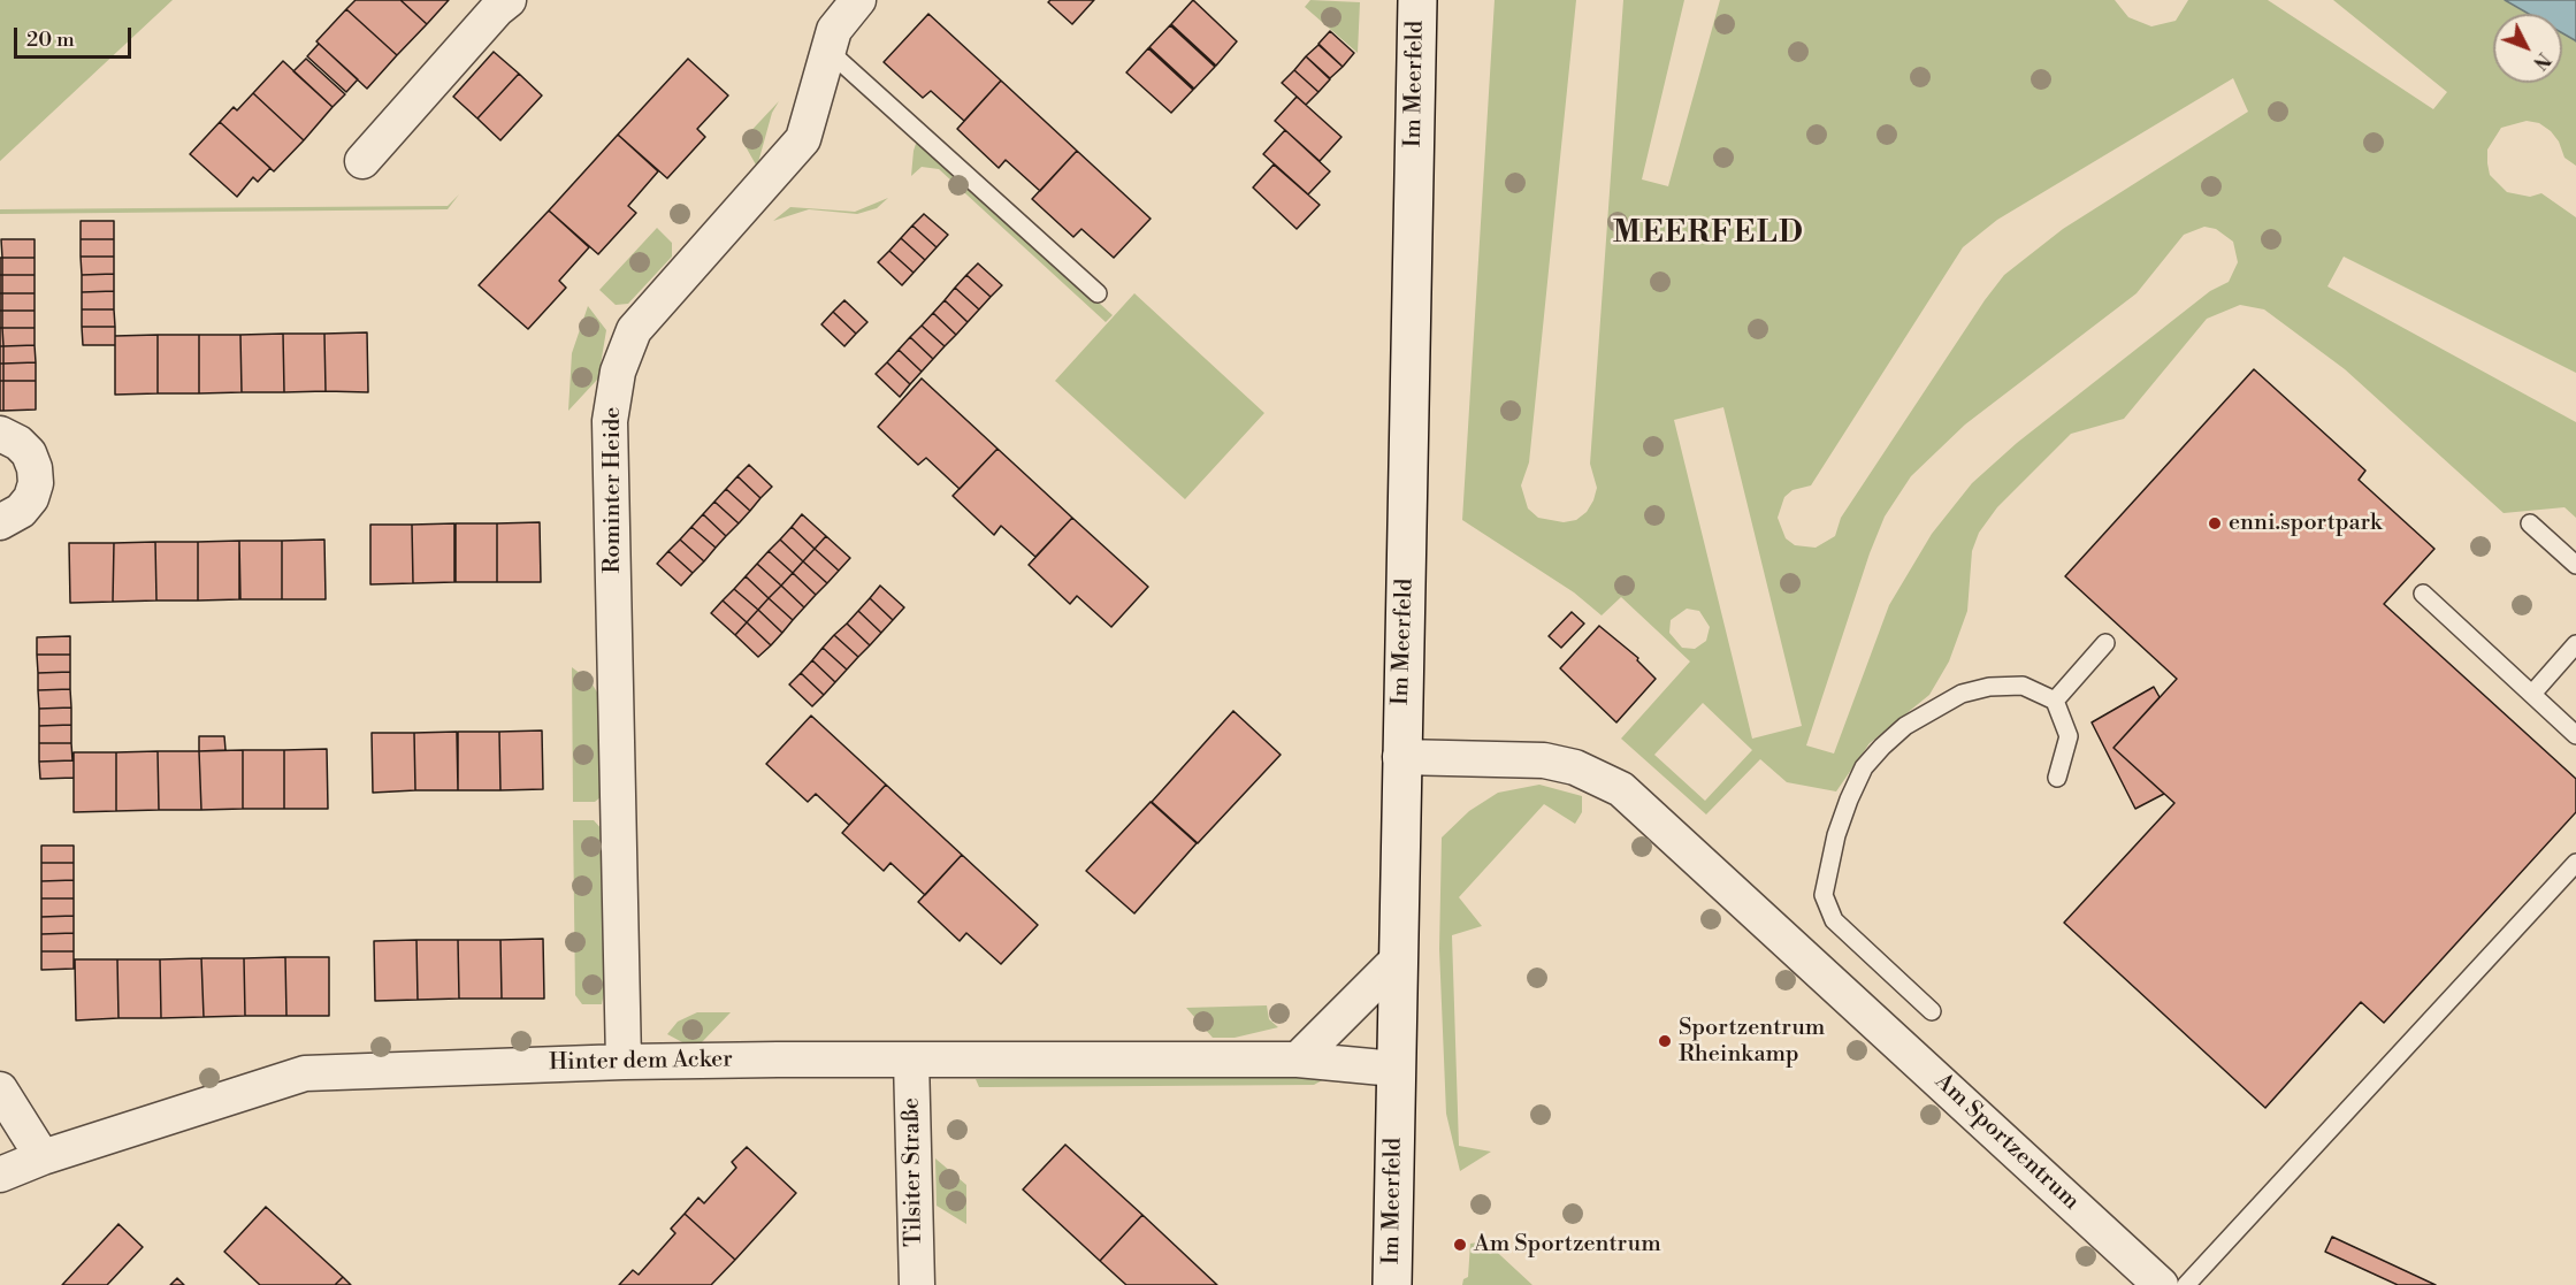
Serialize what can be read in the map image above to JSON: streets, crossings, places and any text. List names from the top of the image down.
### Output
{
  "streets": {
    "street": [
      "Im Meerfeld",
      "Rominter Heide",
      "Hinter dem Acker",
      "Am Sportzentrum",
      "Tilsiter Straße"
    ]
  },
  "crossings": [
    ["Im Meerfeld", "Hinter dem Acker"],
    ["Im Meerfeld", "Am Sportzentrum"],
    ["Rominter Heide", "Hinter dem Acker"],
    ["Hinter dem Acker", "Tilsiter Straße"]
  ],
  "districts": ["MEERFELD"],
  "places": ["enni.sportpark", "Sportzentrum Rheinkamp", "Am Sportzentrum"],
  "scale_bar": "20 m",
  "north": "bottom right"
}
